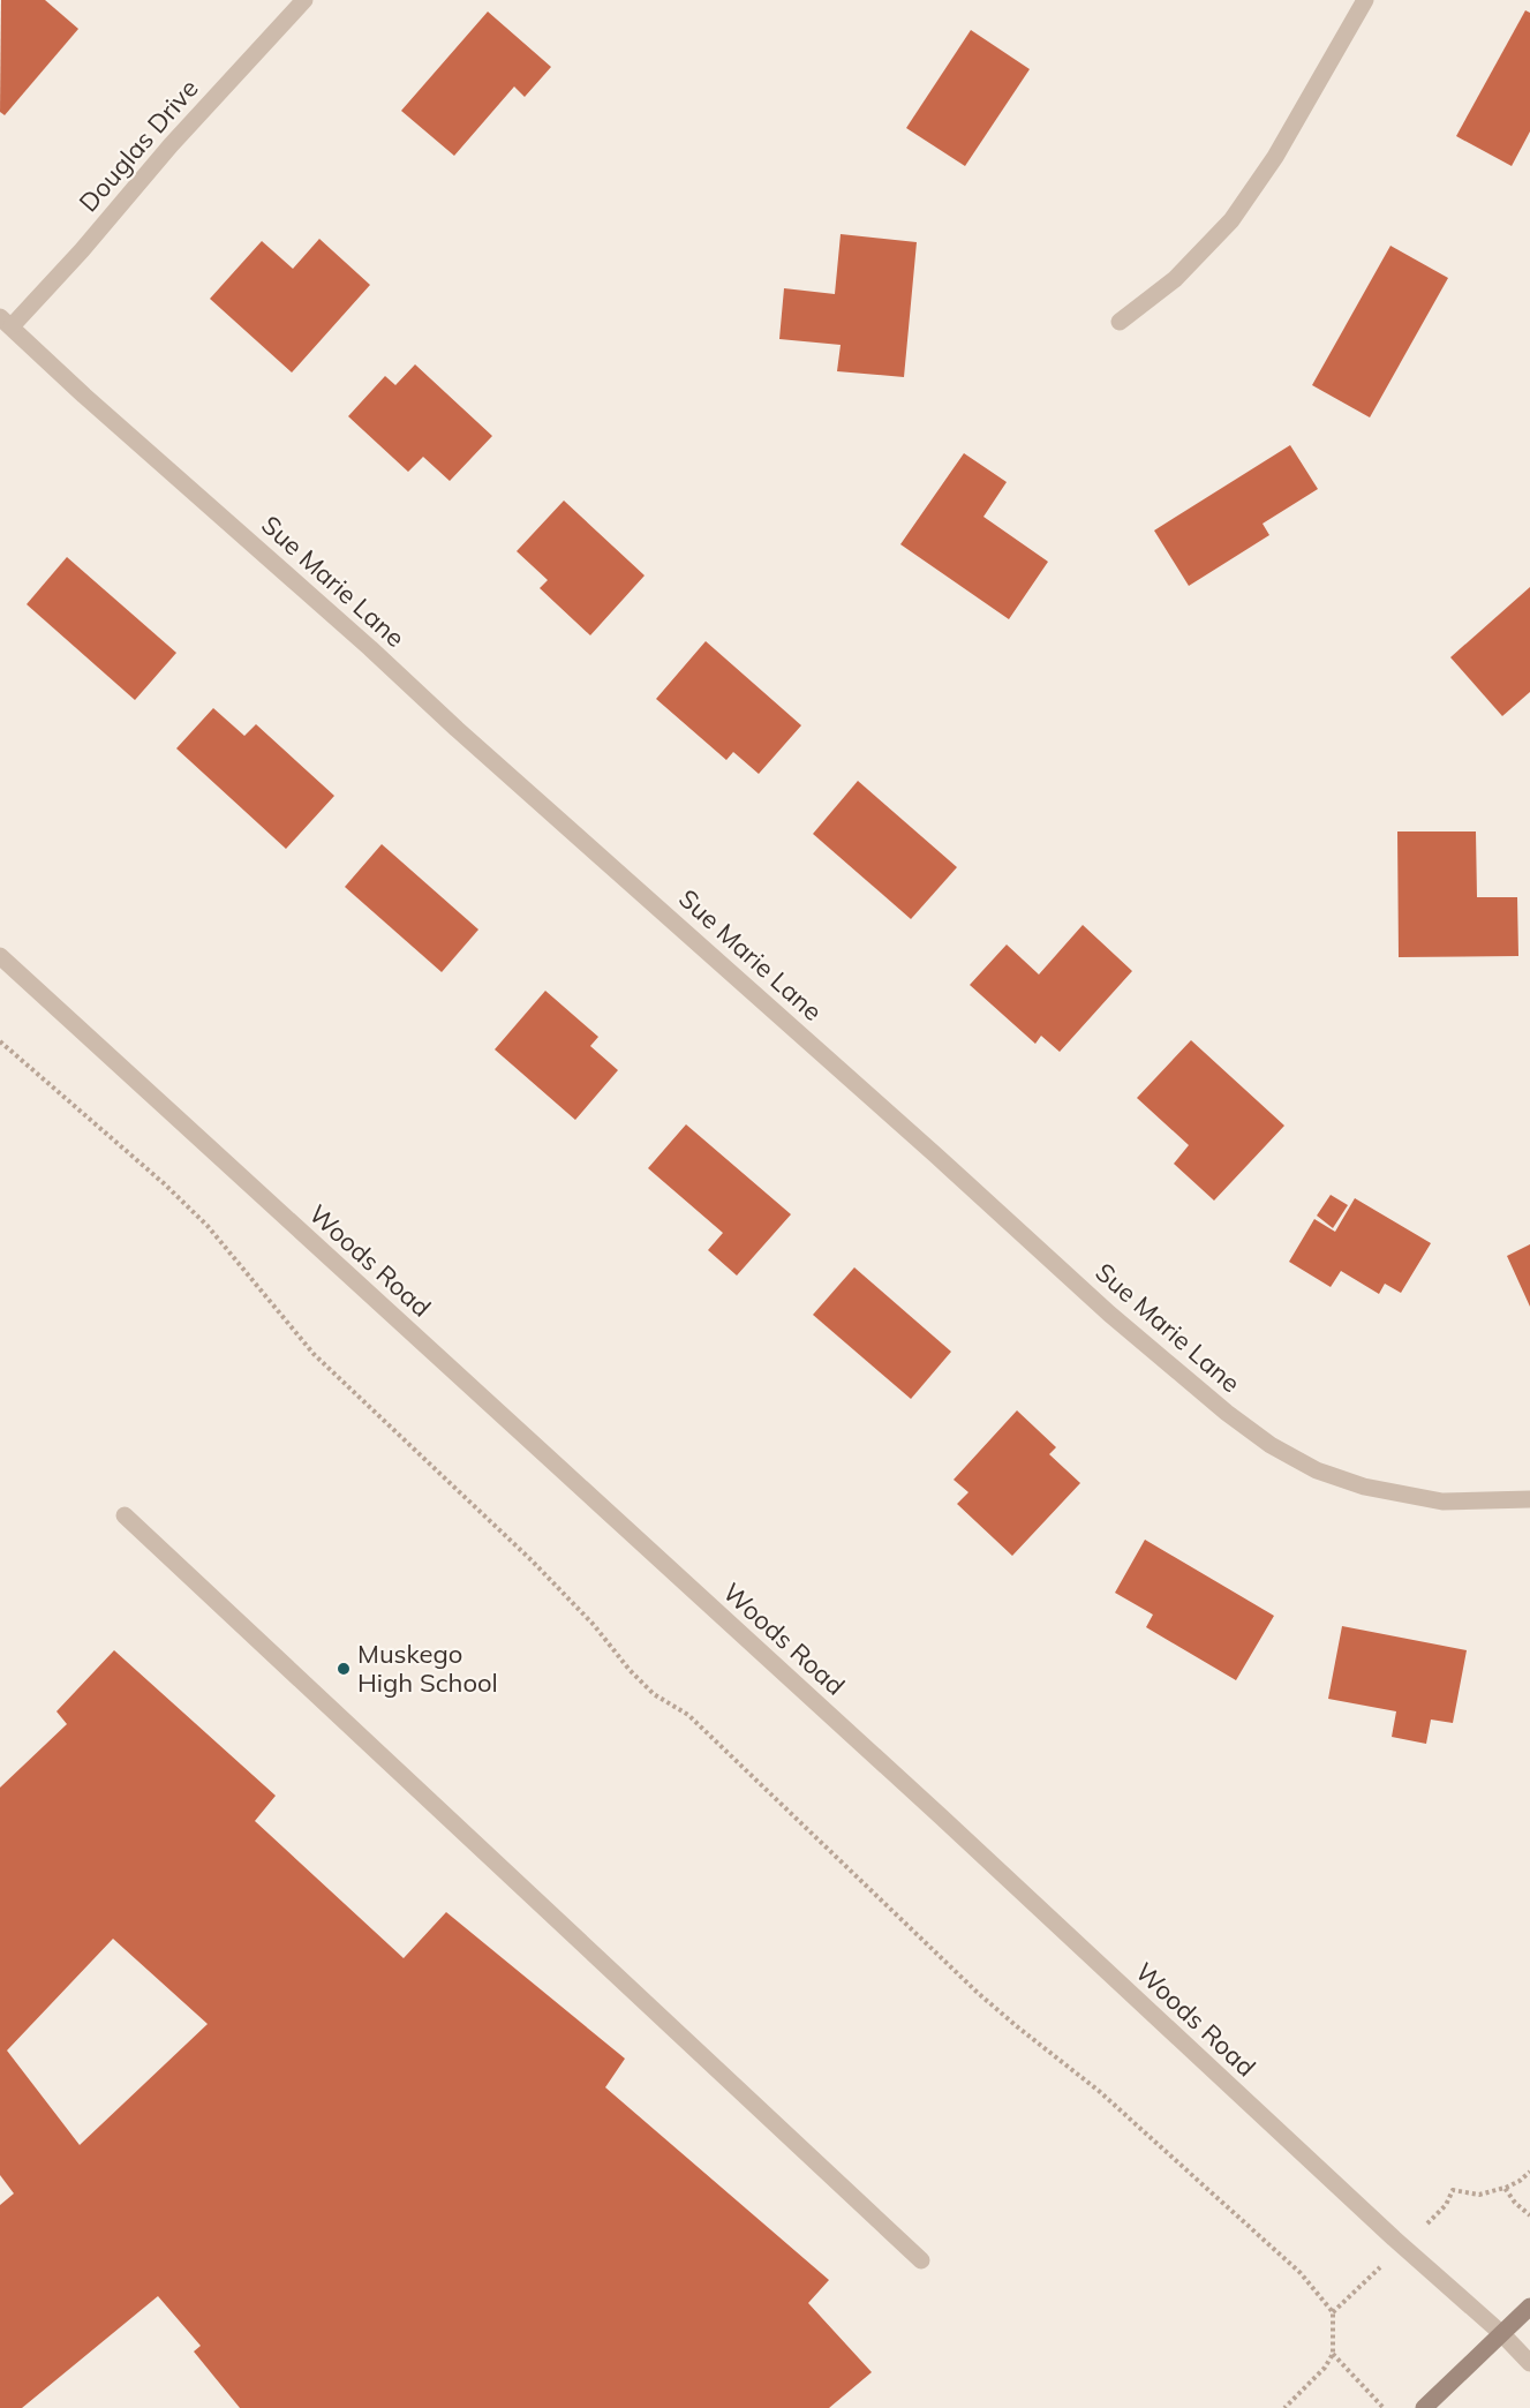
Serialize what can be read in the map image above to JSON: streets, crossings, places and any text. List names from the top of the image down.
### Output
{
  "streets": {
    "street": ["Douglas Drive", "Sue Marie Lane", "Woods Road"]
  },
  "crossings": [
    ["Douglas Drive", "Sue Marie Lane"]
  ],
  "places": ["Muskego High School"]
}
